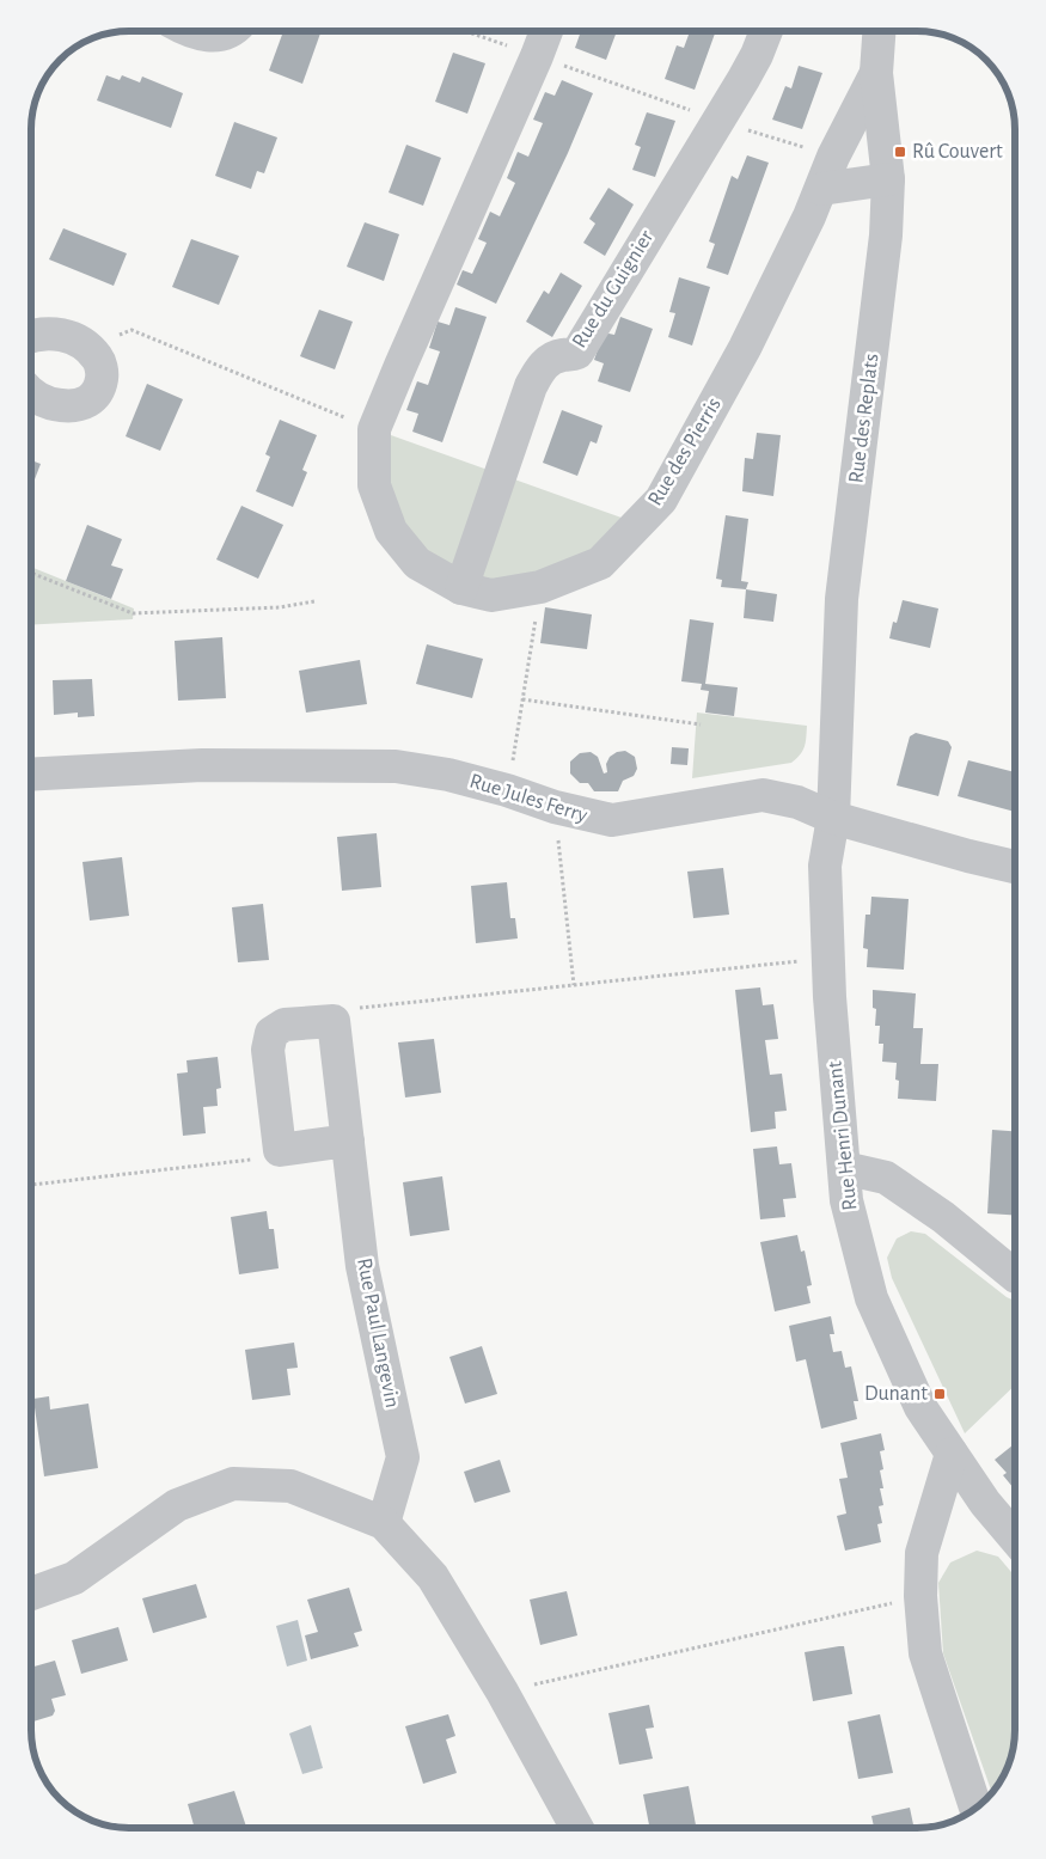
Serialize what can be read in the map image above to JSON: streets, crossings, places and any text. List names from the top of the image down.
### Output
{
  "streets": {
    "street": [
      "Rue du Guignier",
      "Rue des Replats",
      "Rue des Pierris",
      "Rue Jules Ferry",
      "Rue Henri Dunant",
      "Rue Paul Langevin"
    ]
  },
  "crossings": [
    ["Rue du Guignier", "Rue des Pierris"],
    ["Rue des Replats", "Rue des Pierris"],
    ["Rue des Replats", "Rue Jules Ferry"],
    ["Rue des Replats", "Rue Henri Dunant"],
    ["Rue Jules Ferry", "Rue Henri Dunant"]
  ],
  "places": {
    "transit": ["Rû Couvert", "Dunant"]
  }
}
